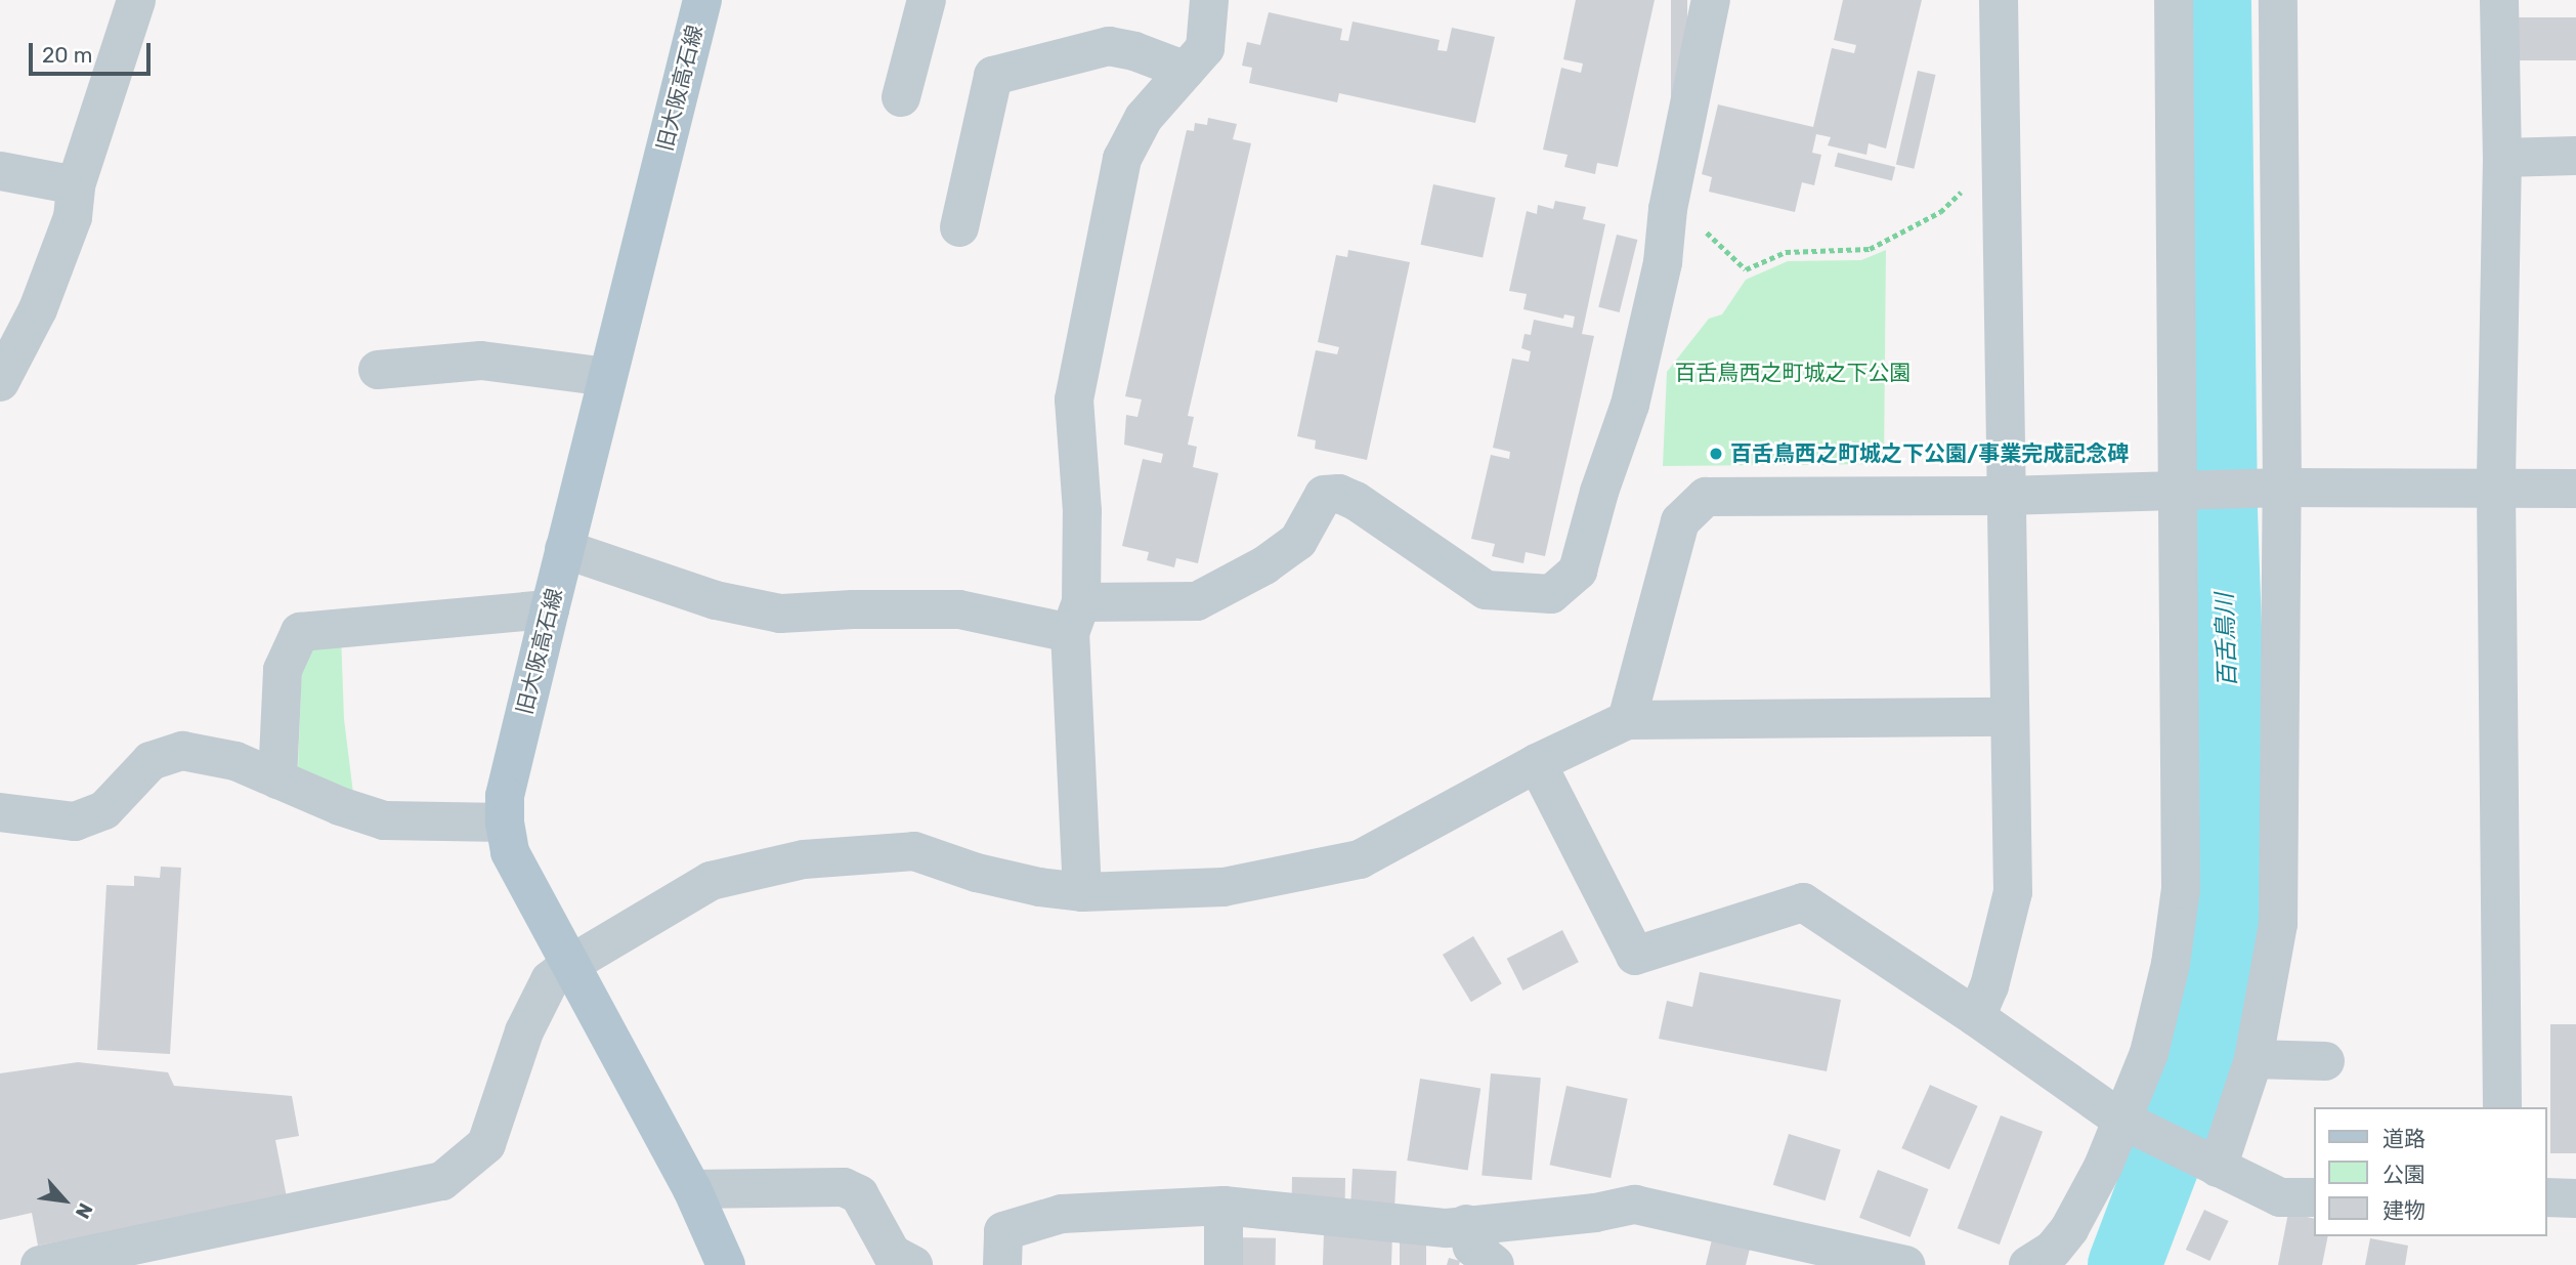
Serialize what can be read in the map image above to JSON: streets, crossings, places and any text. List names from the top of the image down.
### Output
{
  "streets": {
    "main road": ["旧大阪高石線"]
  },
  "water": ["百舌鳥川"],
  "parks": ["百舌鳥西之町城之下公園"],
  "places": ["百舌鳥西之町城之下公園/事業完成記念碑"],
  "legend": ["道路", "公園", "建物"],
  "scale_bar": "20 m",
  "north": "bottom right"
}
